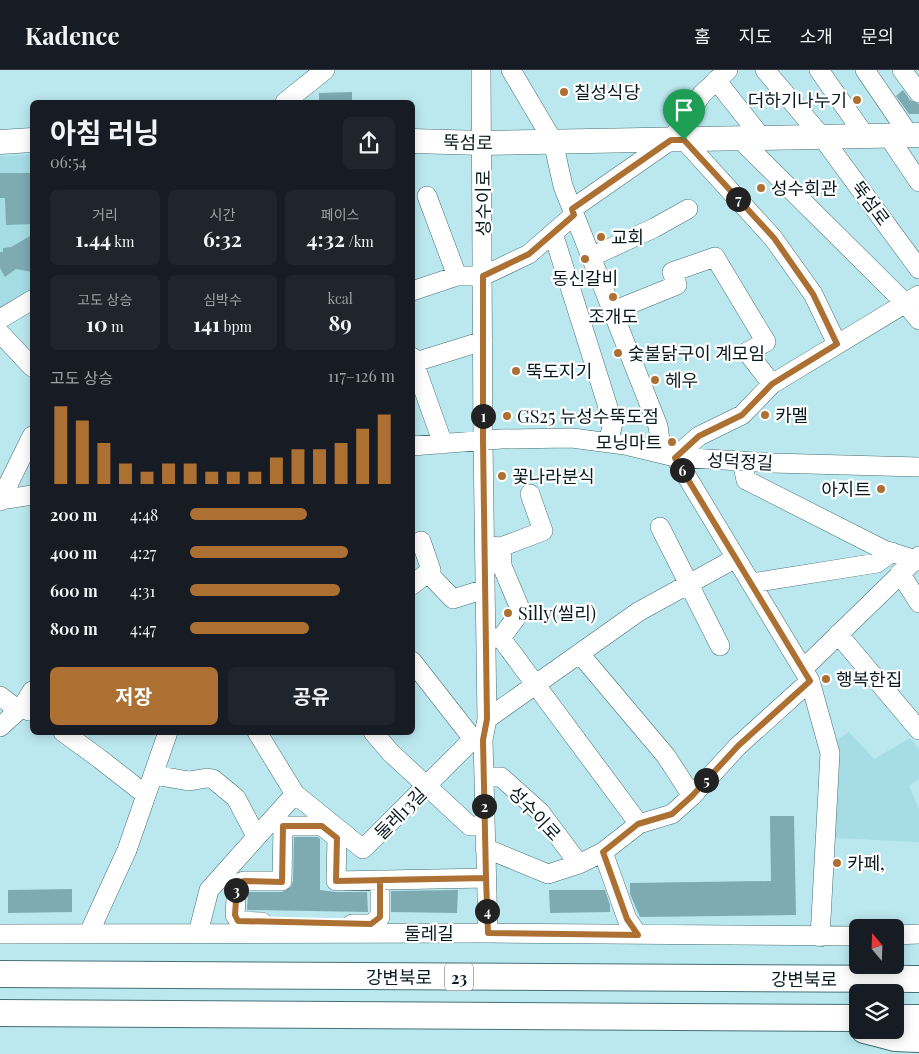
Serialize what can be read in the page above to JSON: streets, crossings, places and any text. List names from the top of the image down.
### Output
{
  "streets": {
    "highway": ["강변북로", "23"],
    "main road": ["뚝섬로"],
    "street": [
      "성수이로",
      "성덕정길",
      "둘레13길",
      "둘레길"
    ]
  },
  "crossings": [
    ["뚝섬로", "성수이로"],
    ["성수이로", "성덕정길"],
    ["성수이로", "둘레13길"],
    ["성수이로", "둘레길"]
  ],
  "places": [
    "칠성식당",
    "더하기나누기",
    "성수회관",
    "교회",
    "동신갈비",
    "조개도",
    "숯불닭구이 계모임",
    "뚝도지기",
    "헤우",
    "카멜",
    "GS25 뉴성수뚝도점",
    "모닝마트",
    "꽃나라분식",
    "아지트",
    "Silly(씰리)",
    "행복한집",
    "카페,"
  ],
  "north": "top",
  "page": {
    "header": "Kadence",
    "nav": [
      "홈",
      "지도",
      "소개",
      "문의"
    ],
    "heading": ["아침 러닝", "06:54"],
    "stats": [
      ["거리", "1.44 km"],
      ["시간", "6:32"],
      ["페이스", "4:32 /km"],
      ["고도 상승", "10 m"],
      ["심박수", "141 bpm"],
      ["kcal", "89"]
    ],
    "pins": [
      "7",
      "1",
      "6",
      "5",
      "2",
      "3",
      "4"
    ],
    "chart": ["고도 상승", "117–126 m"],
    "list": [
      {
        "name": "200 m",
        "note": "4:48"
      },
      {
        "name": "400 m",
        "note": "4:27"
      },
      {
        "name": "600 m",
        "note": "4:31"
      },
      {
        "name": "800 m",
        "note": "4:47"
      }
    ],
    "buttons": ["저장", "공유"]
  }
}
